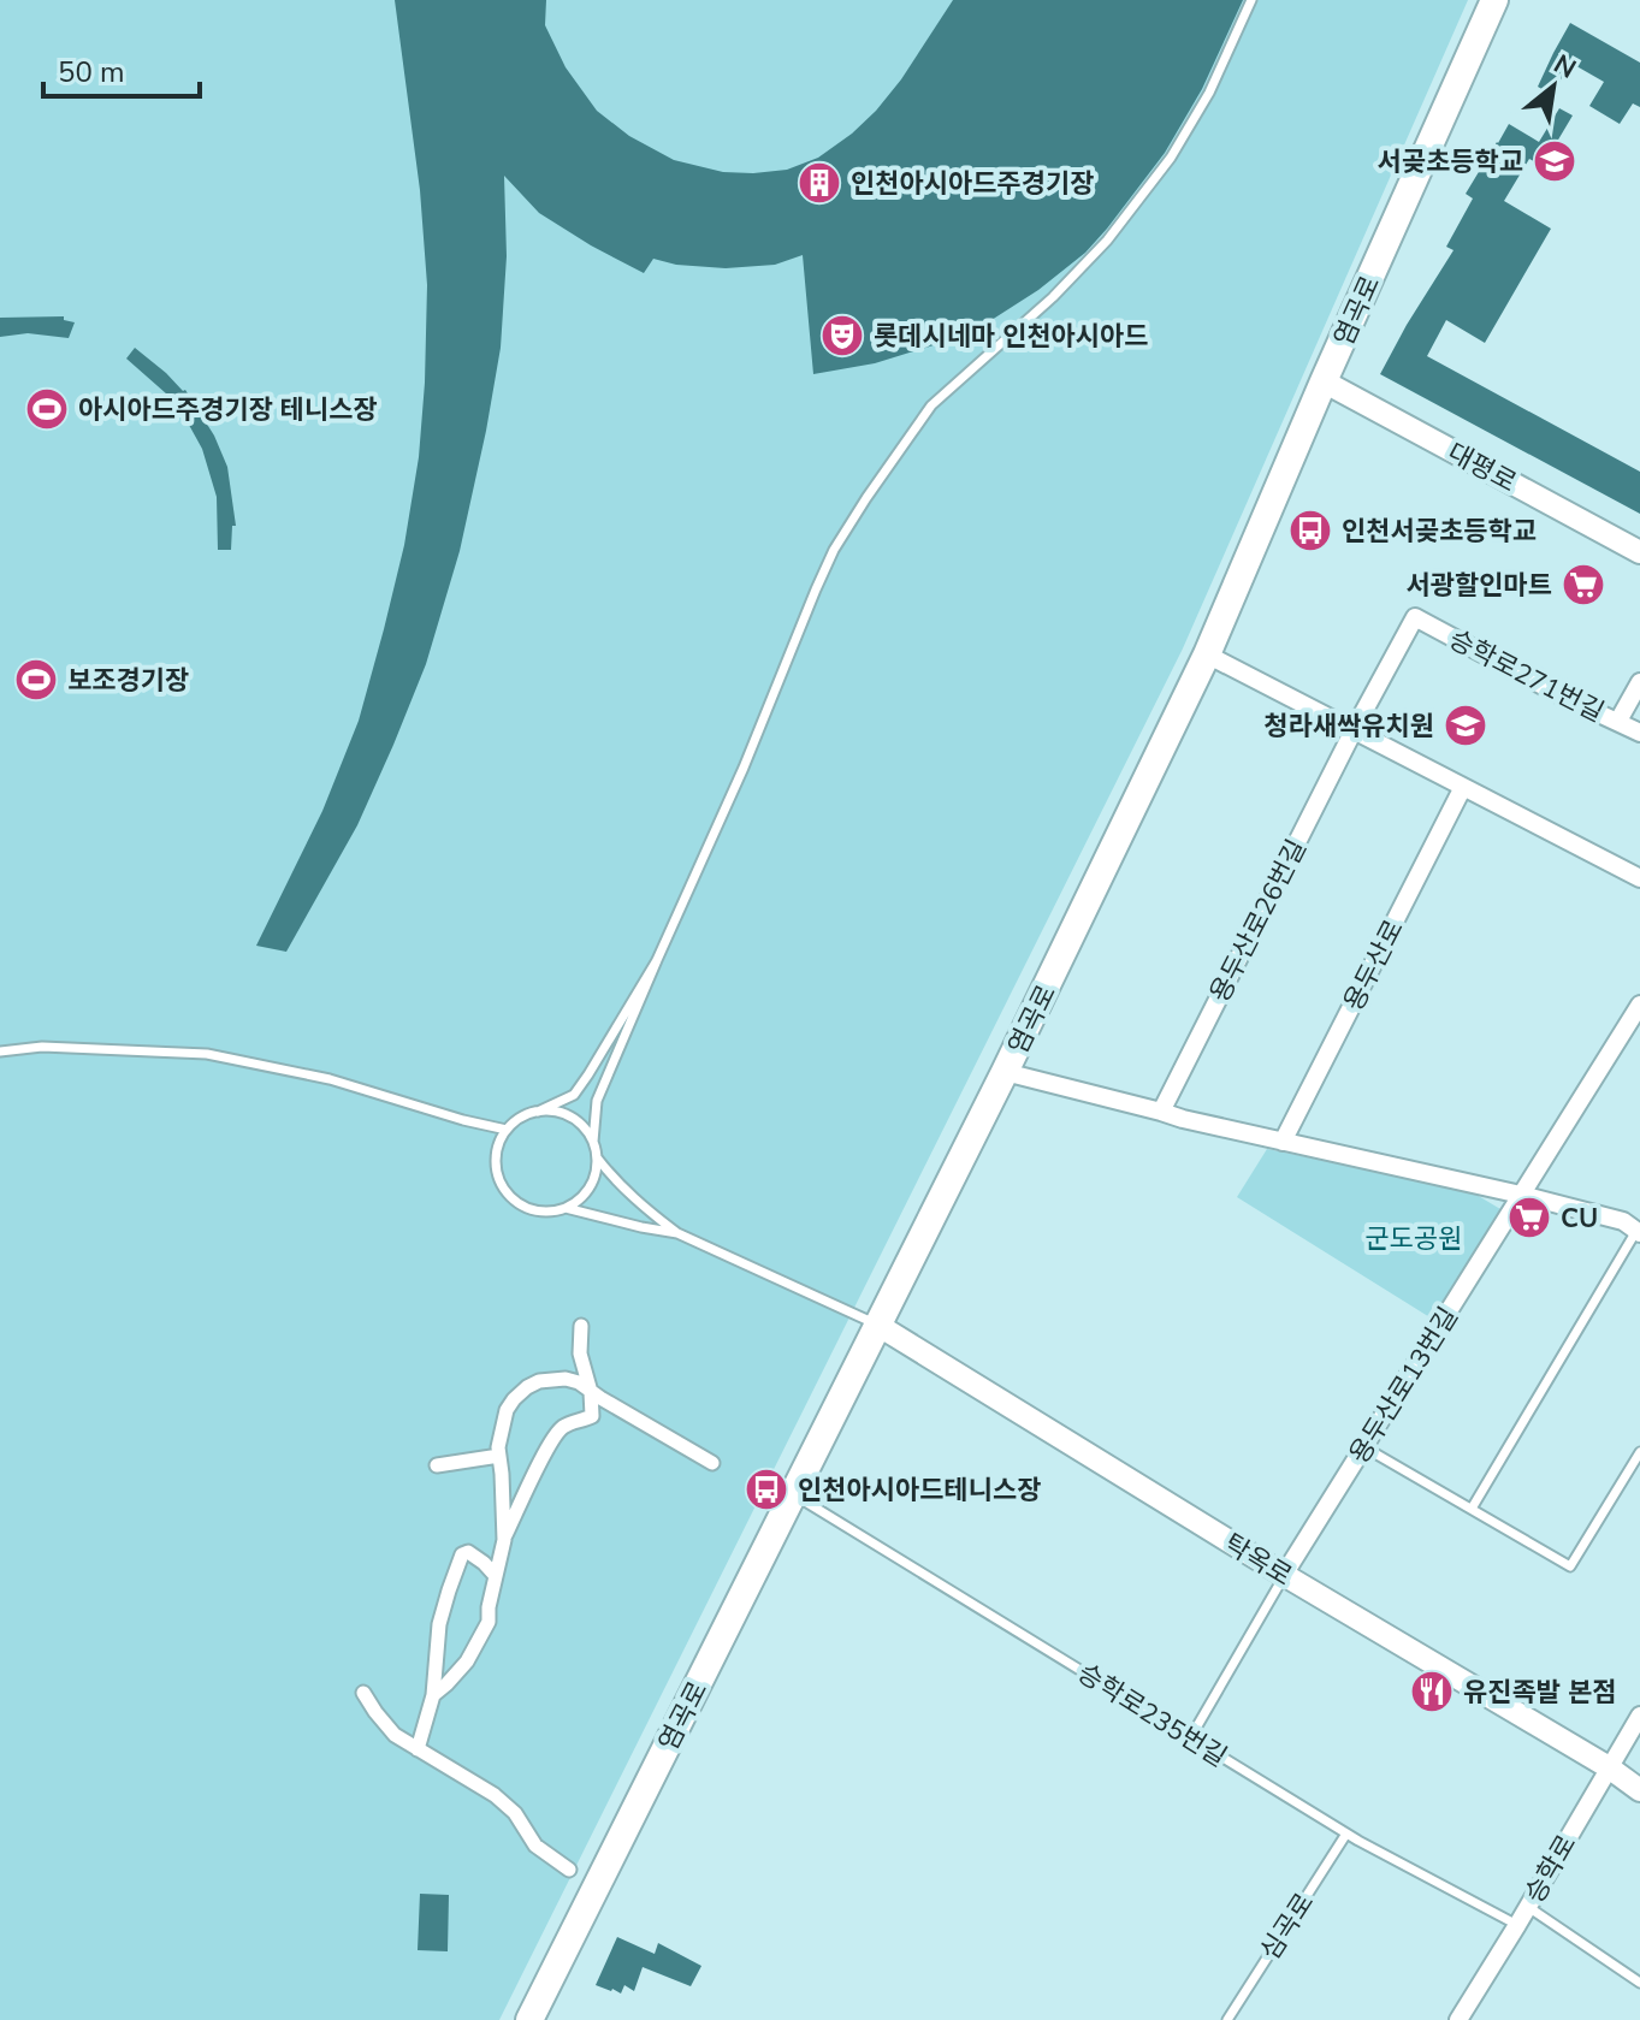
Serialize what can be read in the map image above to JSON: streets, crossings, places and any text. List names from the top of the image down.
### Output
{
  "streets": {
    "main road": ["염곡로"],
    "street": [
      "대평로",
      "승학로271번길",
      "용두산로26번길",
      "용두산로",
      "용두산로13번길",
      "탁옥로",
      "승학로"
    ],
    "lane": ["승학로235번길", "심곡로"]
  },
  "crossings": [
    ["염곡로", "대평로"],
    ["염곡로", "탁옥로"],
    ["염곡로", "승학로235번길"],
    ["승학로271번길", "용두산로26번길"],
    ["용두산로13번길", "탁옥로"],
    ["탁옥로", "승학로"],
    ["승학로235번길", "승학로"],
    ["승학로235번길", "심곡로"]
  ],
  "parks": ["군도공원"],
  "places": {
    "school or university": ["서곶초등학교", "청라새싹유치원"],
    "building": ["인천아시아드주경기장"],
    "theatre": ["롯데시네마 인천아시아드"],
    "sports": ["아시아드주경기장 테니스장", "보조경기장"],
    "bus stop": ["인천서곶초등학교", "인천아시아드테니스장"],
    "supermarket": ["서광할인마트", "CU"],
    "restaurant": ["유진족발 본점"]
  },
  "scale_bar": "50 m",
  "north": "top right"
}
